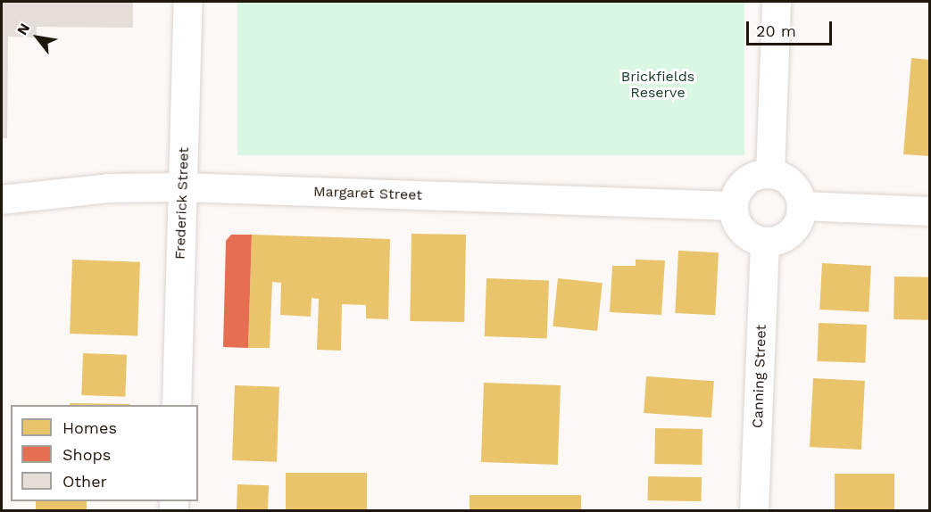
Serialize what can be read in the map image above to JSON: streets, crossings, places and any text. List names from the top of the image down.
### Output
{
  "streets": {
    "street": ["Margaret Street", "Frederick Street", "Canning Street"]
  },
  "crossings": [
    ["Margaret Street", "Frederick Street"],
    ["Margaret Street", "Canning Street"]
  ],
  "parks": ["Brickfields Reserve"],
  "legend": ["Homes", "Shops", "Other"],
  "scale_bar": "20 m",
  "north": "top left"
}
